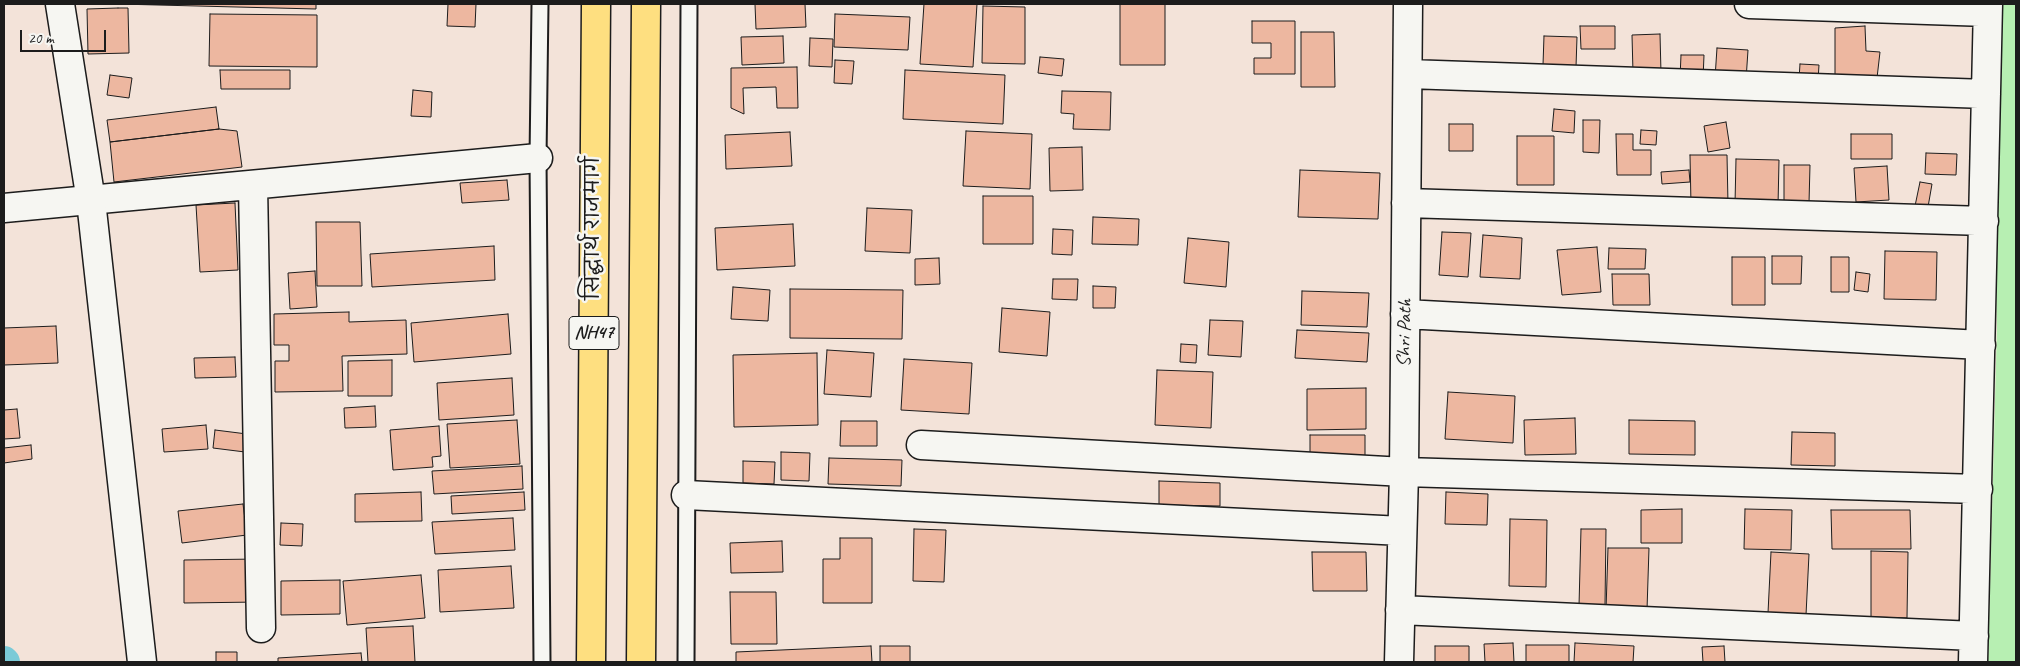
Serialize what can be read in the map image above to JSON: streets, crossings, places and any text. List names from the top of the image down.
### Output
{
  "streets": {
    "highway": ["सिद्धार्थ राजमार्ग", "NH47"],
    "street": ["Shri Path"]
  },
  "scale_bar": "20 m"
}
